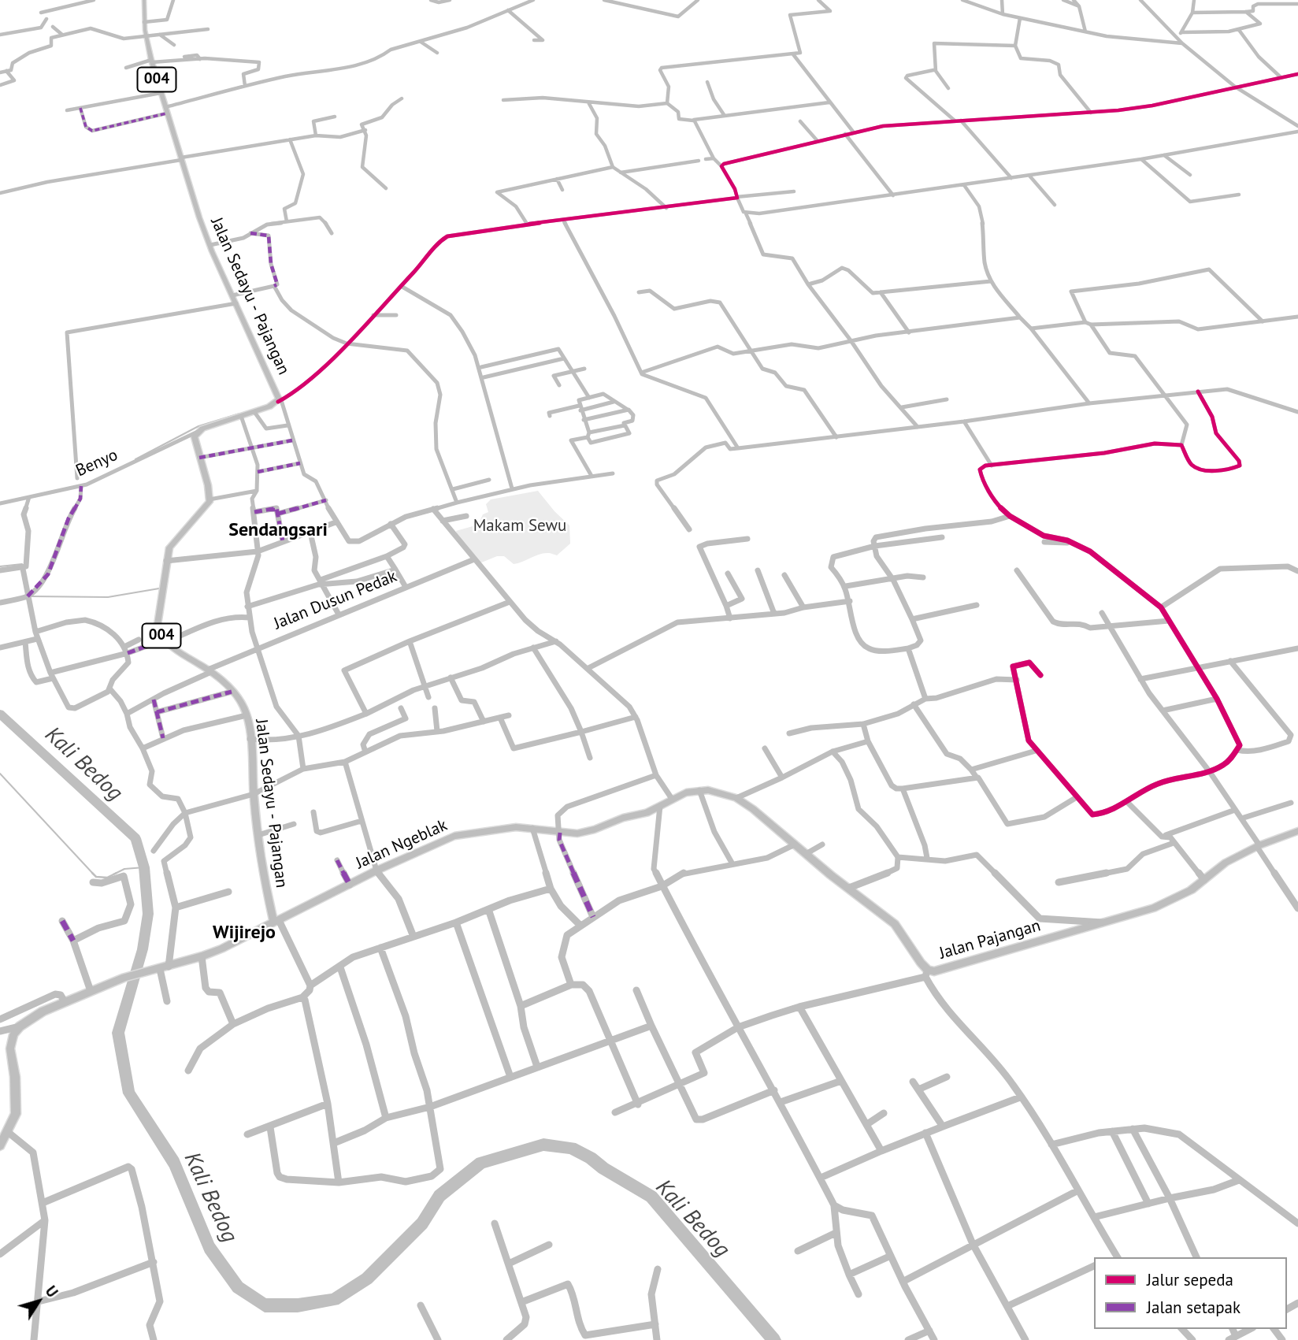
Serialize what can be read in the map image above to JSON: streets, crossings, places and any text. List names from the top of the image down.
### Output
{
  "streets": {
    "main road": [
      "004",
      "Jalan Sedayu - Pajangan",
      "Jalan Ngeblak",
      "Jalan Pajangan"
    ],
    "street": ["Benyo", "Jalan Dusun Pedak"]
  },
  "crossings": [
    ["004", "Jalan Sedayu - Pajangan"],
    ["Jalan Sedayu - Pajangan", "Benyo"],
    ["Jalan Sedayu - Pajangan", "Jalan Dusun Pedak"],
    ["Jalan Sedayu - Pajangan", "Jalan Ngeblak"],
    ["Jalan Ngeblak", "Jalan Pajangan"]
  ],
  "districts": ["Sendangsari", "Wijirejo"],
  "water": ["Kali Bedog"],
  "parks": ["Makam Sewu"],
  "legend": ["Jalur sepeda", "Jalan setapak"],
  "north": "top right"
}
